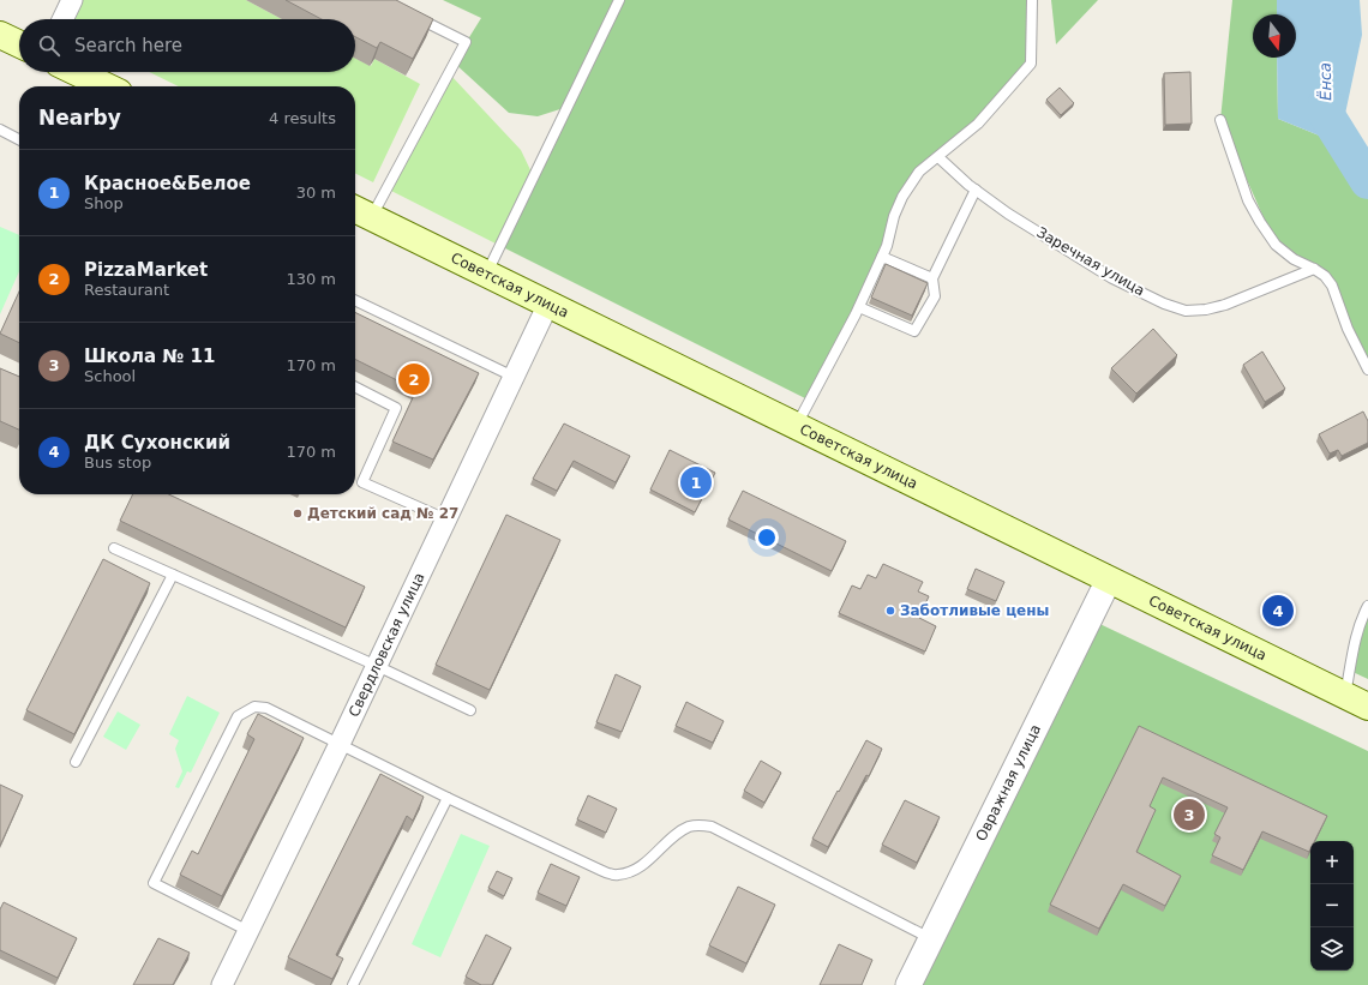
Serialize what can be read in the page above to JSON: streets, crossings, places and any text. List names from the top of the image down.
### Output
{
  "streets": {
    "main road": ["Советская улица"],
    "street": ["Свердловская улица", "Овражная улица"],
    "lane": ["Заречная улица"]
  },
  "crossings": [
    ["Советская улица", "Свердловская улица"],
    ["Советская улица", "Овражная улица"]
  ],
  "water": ["Ёнса"],
  "places": ["Детский сад № 27", "Заботливые цены"],
  "north": "bottom",
  "page": {
    "search": "Search here",
    "heading": ["Nearby", "4 results"],
    "list": [
      {
        "mark": "1",
        "name": "Красное&Белое",
        "note": "Shop",
        "value": "30 m"
      },
      {
        "mark": "2",
        "name": "PizzaMarket",
        "note": "Restaurant",
        "value": "130 m"
      },
      {
        "mark": "3",
        "name": "Школа № 11",
        "note": "School",
        "value": "170 m"
      },
      {
        "mark": "4",
        "name": "ДК Сухонский",
        "note": "Bus stop",
        "value": "170 m"
      }
    ],
    "pins": [
      "2",
      "1",
      "4",
      "3"
    ],
    "map_buttons": ["+", "−"]
  }
}
